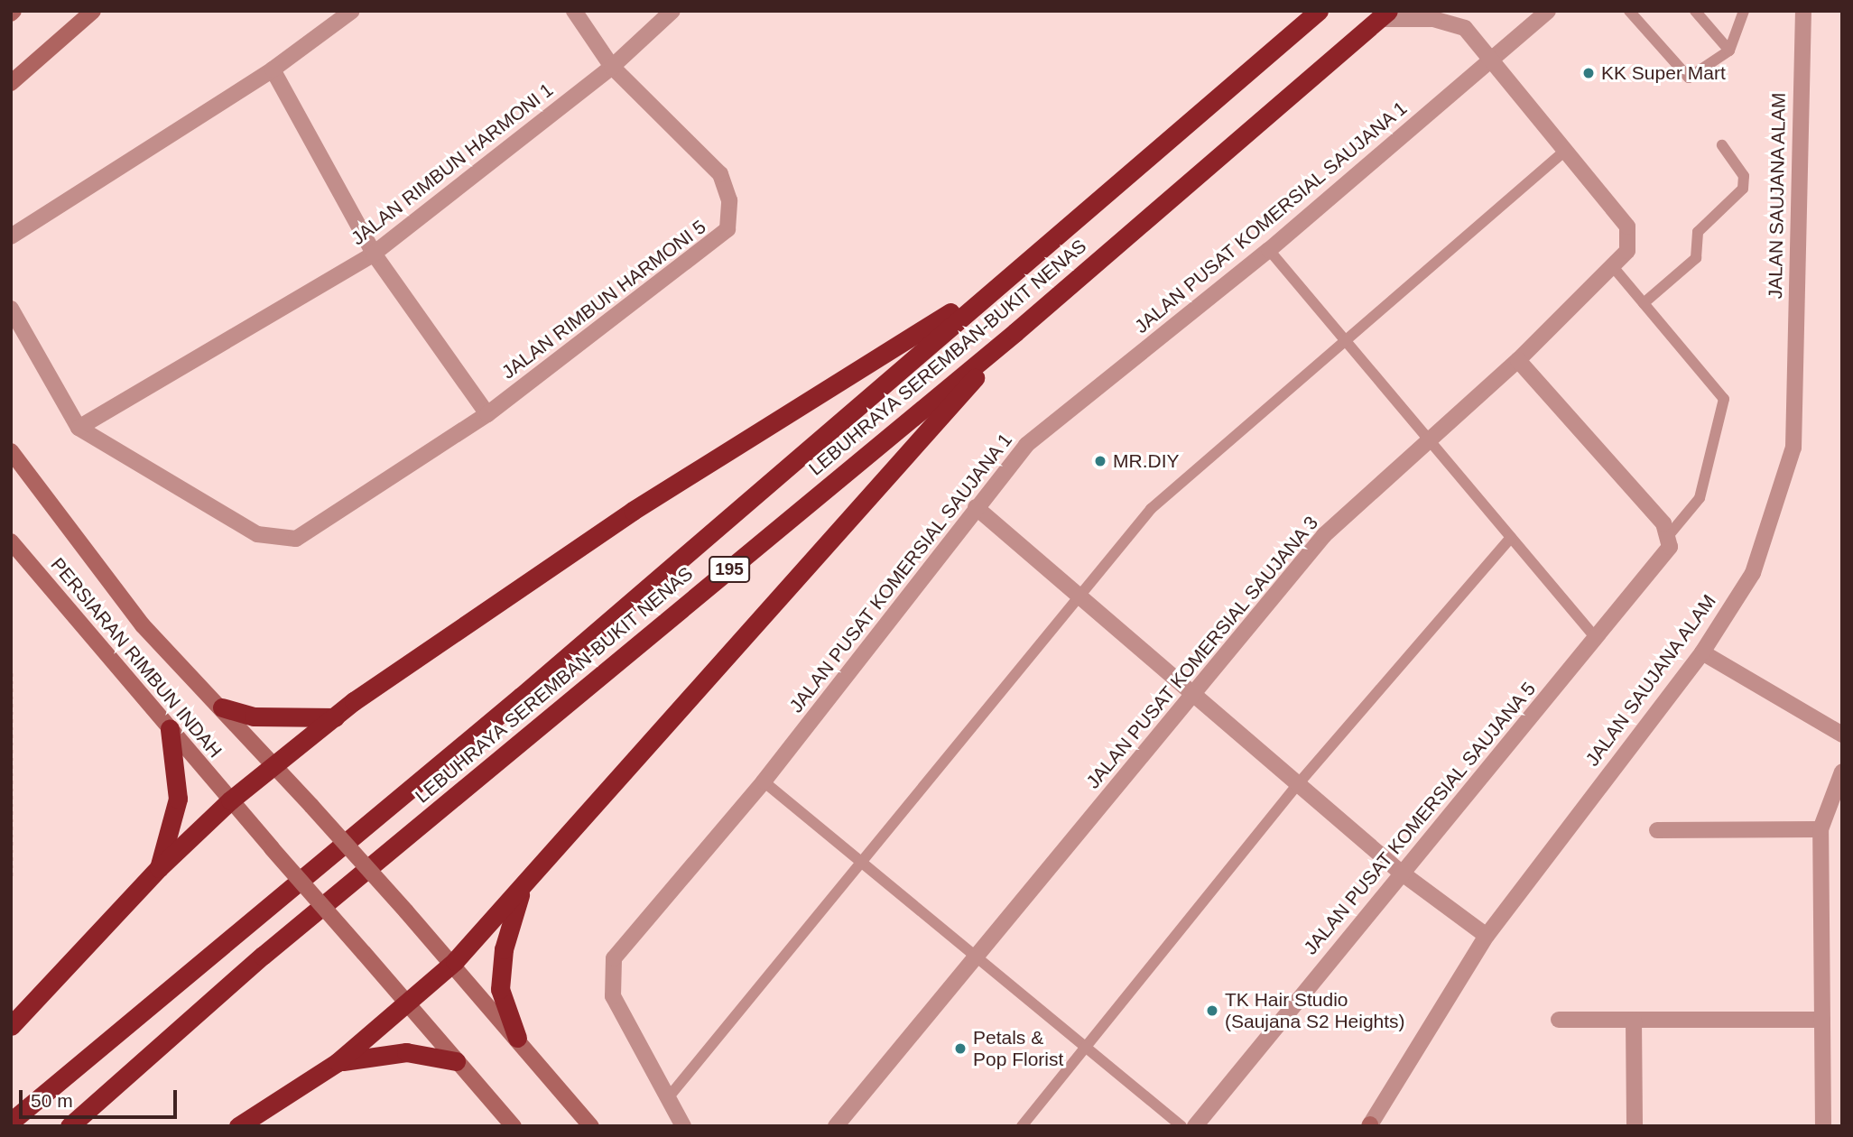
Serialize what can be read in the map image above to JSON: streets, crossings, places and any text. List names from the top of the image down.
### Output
{
  "streets": {
    "highway": ["LEBUHRAYA SEREMBAN-BUKIT NENAS", "195"],
    "main road": ["PERSIARAN RIMBUN INDAH"],
    "street": [
      "JALAN RIMBUN HARMONI 1",
      "JALAN SAUJANA ALAM",
      "JALAN PUSAT KOMERSIAL SAUJANA 1",
      "JALAN RIMBUN HARMONI 5",
      "JALAN PUSAT KOMERSIAL SAUJANA 3",
      "JALAN PUSAT KOMERSIAL SAUJANA 5"
    ]
  },
  "crossings": [
    ["JALAN RIMBUN HARMONI 1", "JALAN RIMBUN HARMONI 5"]
  ],
  "places": [
    "KK Super Mart",
    "MR.DIY",
    "TK Hair Studio (Saujana S2 Heights)",
    "Petals & Pop Florist"
  ],
  "scale_bar": "50 m"
}
